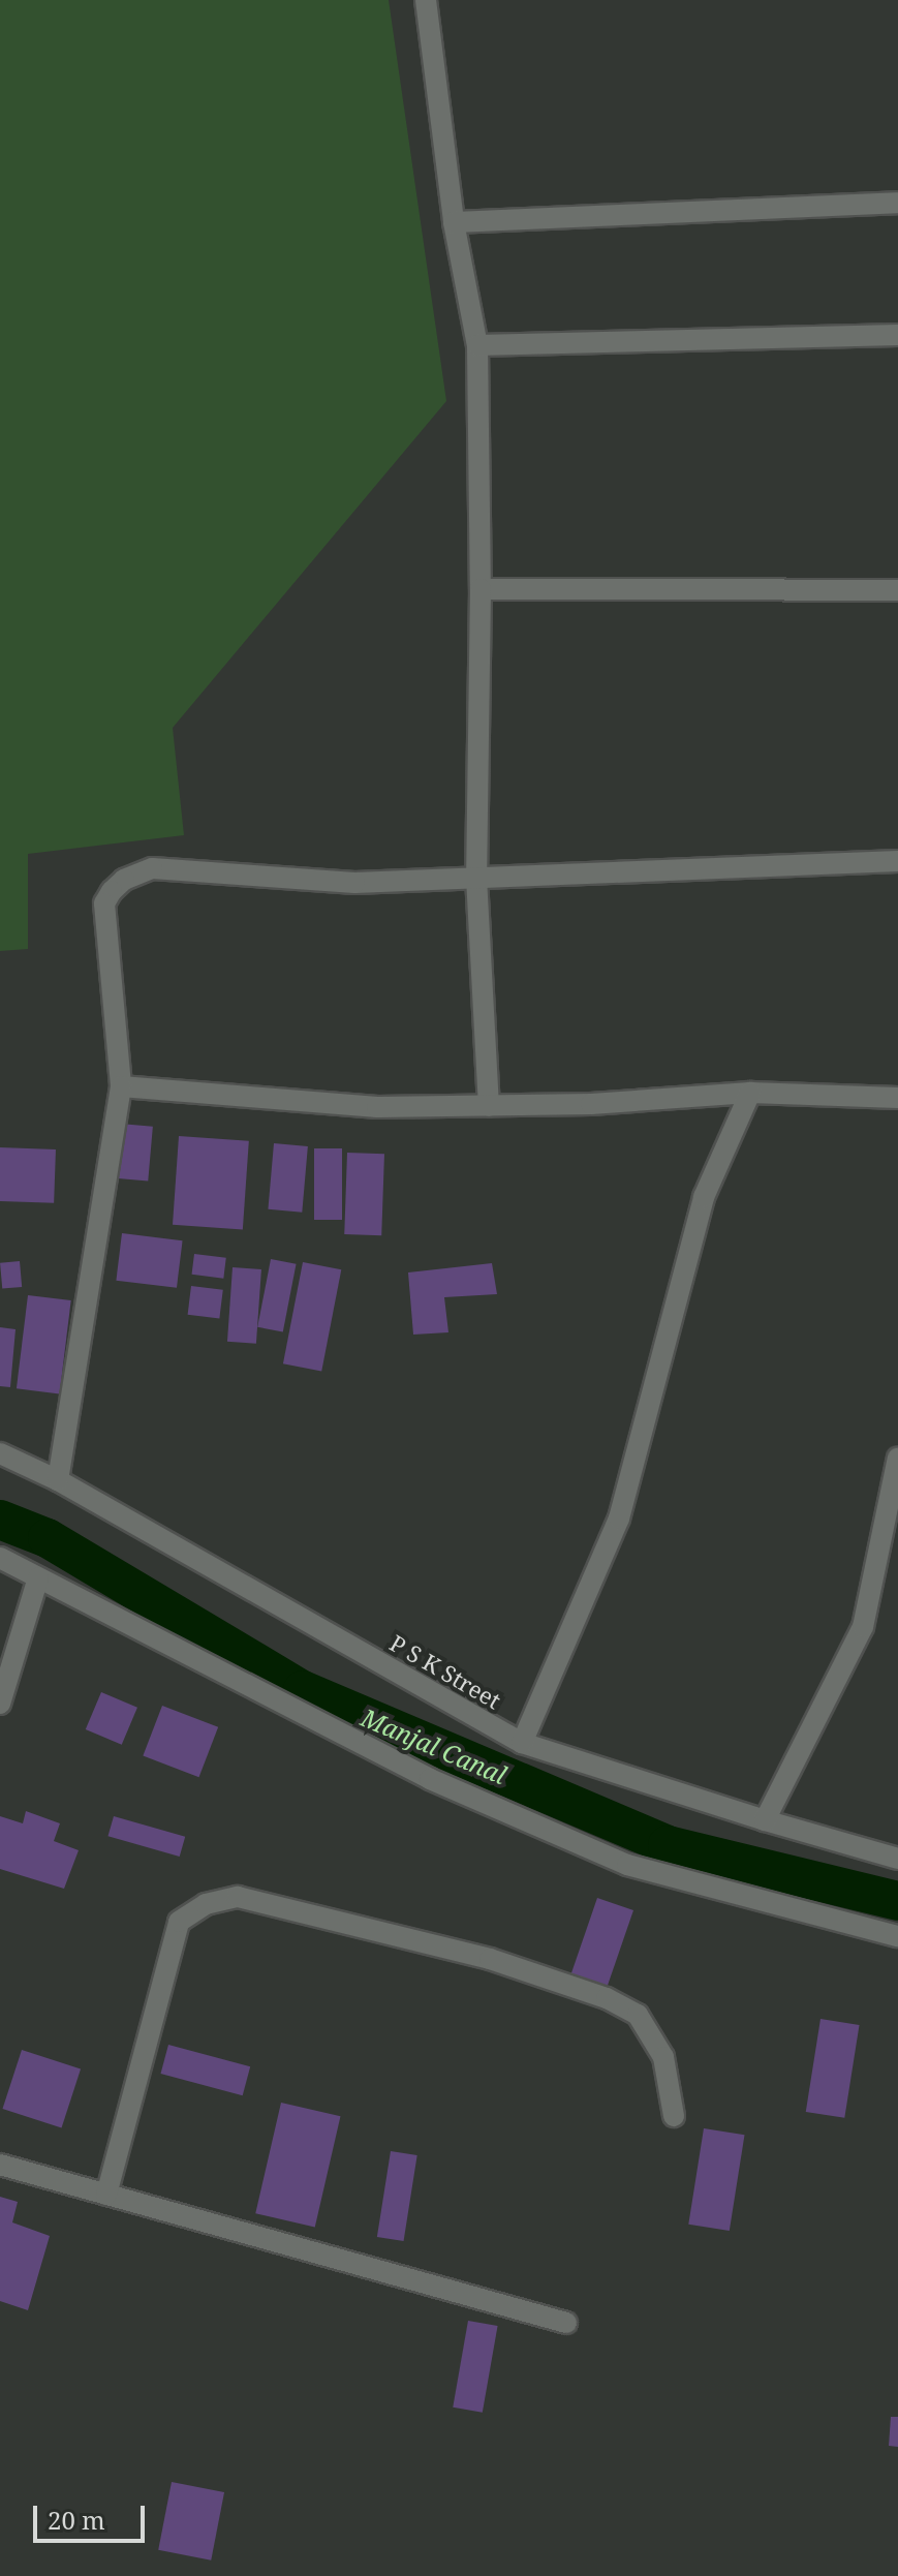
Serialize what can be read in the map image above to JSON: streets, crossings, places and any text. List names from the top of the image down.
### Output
{
  "streets": {
    "street": ["P S K Street"]
  },
  "water": ["Manjal Canal"],
  "scale_bar": "20 m"
}
